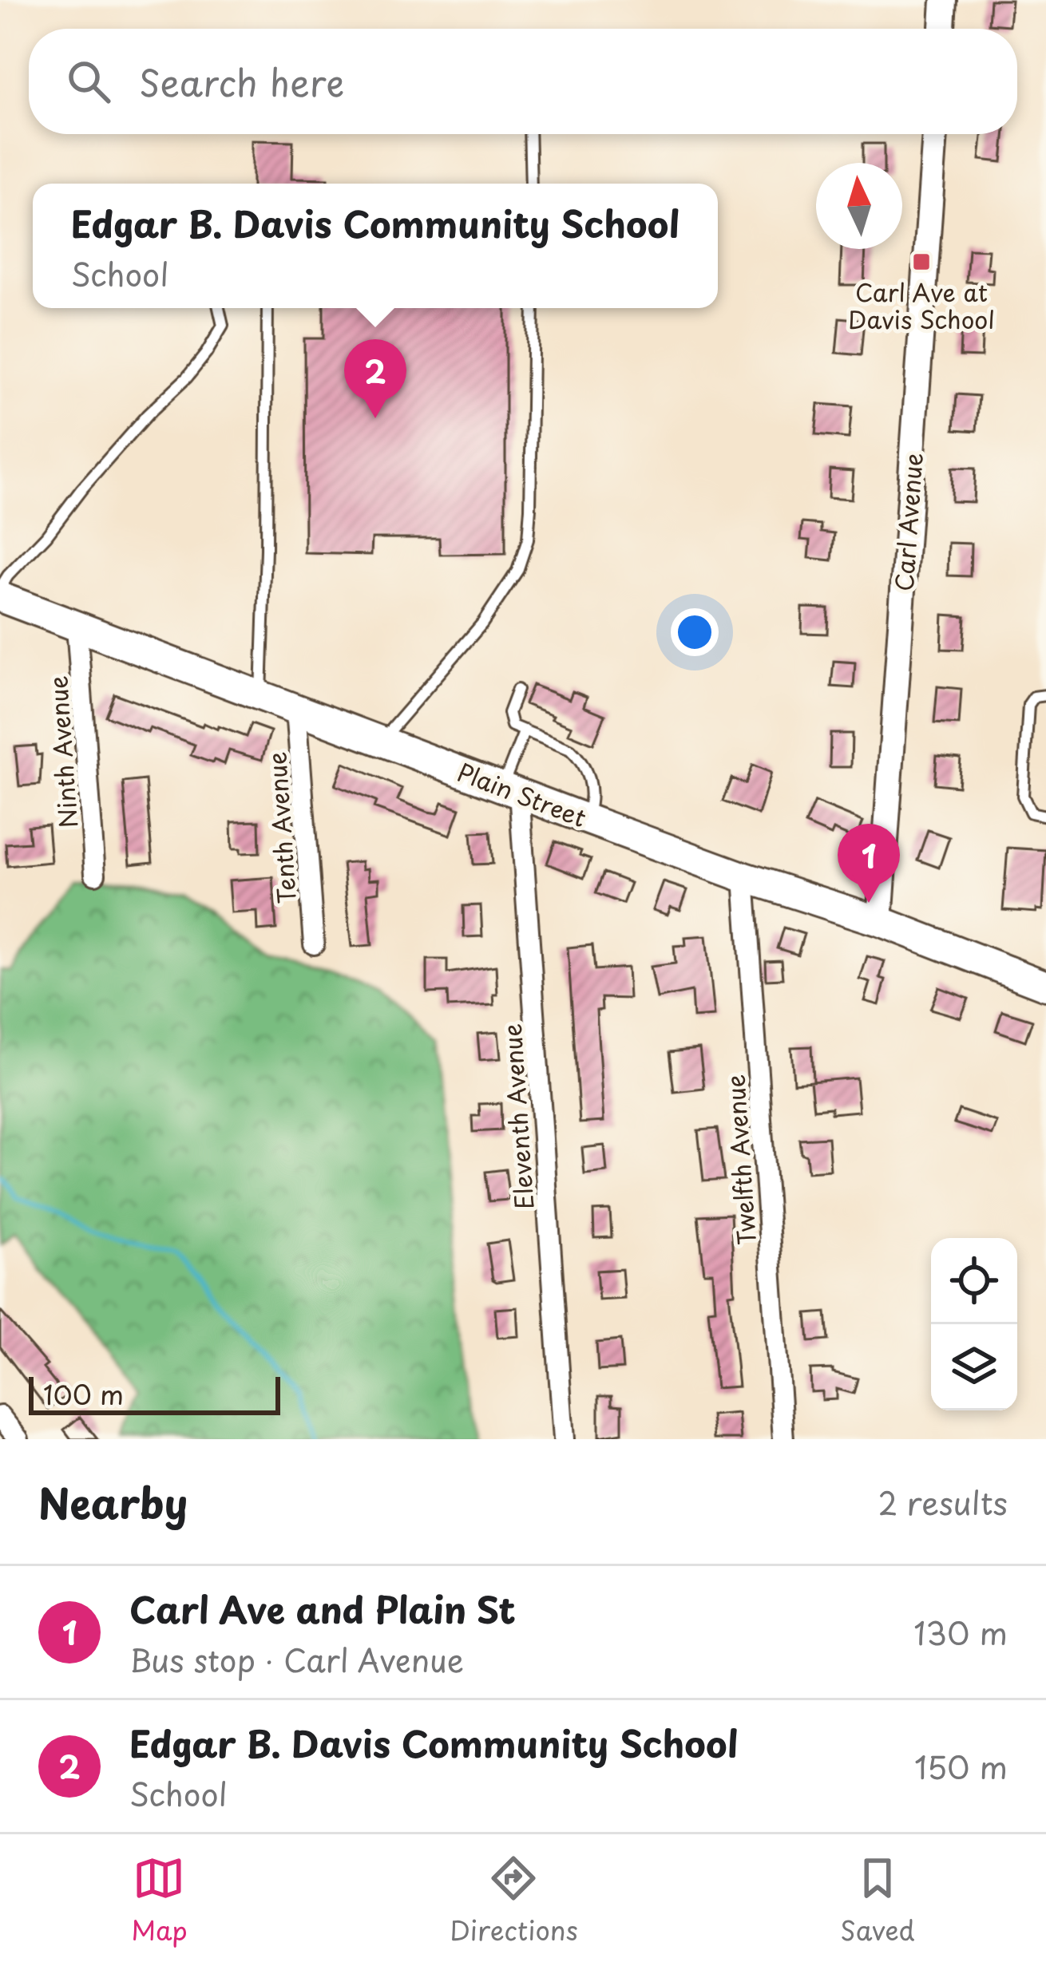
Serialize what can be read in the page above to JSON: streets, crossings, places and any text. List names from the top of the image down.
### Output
{
  "streets": {
    "main road": ["Plain Street"],
    "street": [
      "Carl Avenue",
      "Ninth Avenue",
      "Tenth Avenue",
      "Eleventh Avenue",
      "Twelfth Avenue"
    ]
  },
  "crossings": [
    ["Carl Avenue", "Plain Street"],
    ["Ninth Avenue", "Plain Street"],
    ["Plain Street", "Tenth Avenue"],
    ["Plain Street", "Eleventh Avenue"],
    ["Plain Street", "Twelfth Avenue"]
  ],
  "places": {
    "transit": ["Carl Ave at Davis School"]
  },
  "scale_bar": "100 m",
  "north": "top",
  "page": {
    "search": "Search here",
    "popup": ["Edgar B. Davis Community School", "School"],
    "pins": ["2", "1"],
    "scale": "100 m",
    "heading": ["Nearby", "2 results"],
    "list": [
      {
        "mark": "1",
        "name": "Carl Ave and Plain St",
        "note": "Bus stop · Carl Avenue",
        "value": "130 m"
      },
      {
        "mark": "2",
        "name": "Edgar B. Davis Community School",
        "note": "School",
        "value": "150 m"
      }
    ],
    "nav": ["Map", "Directions", "Saved"]
  }
}
